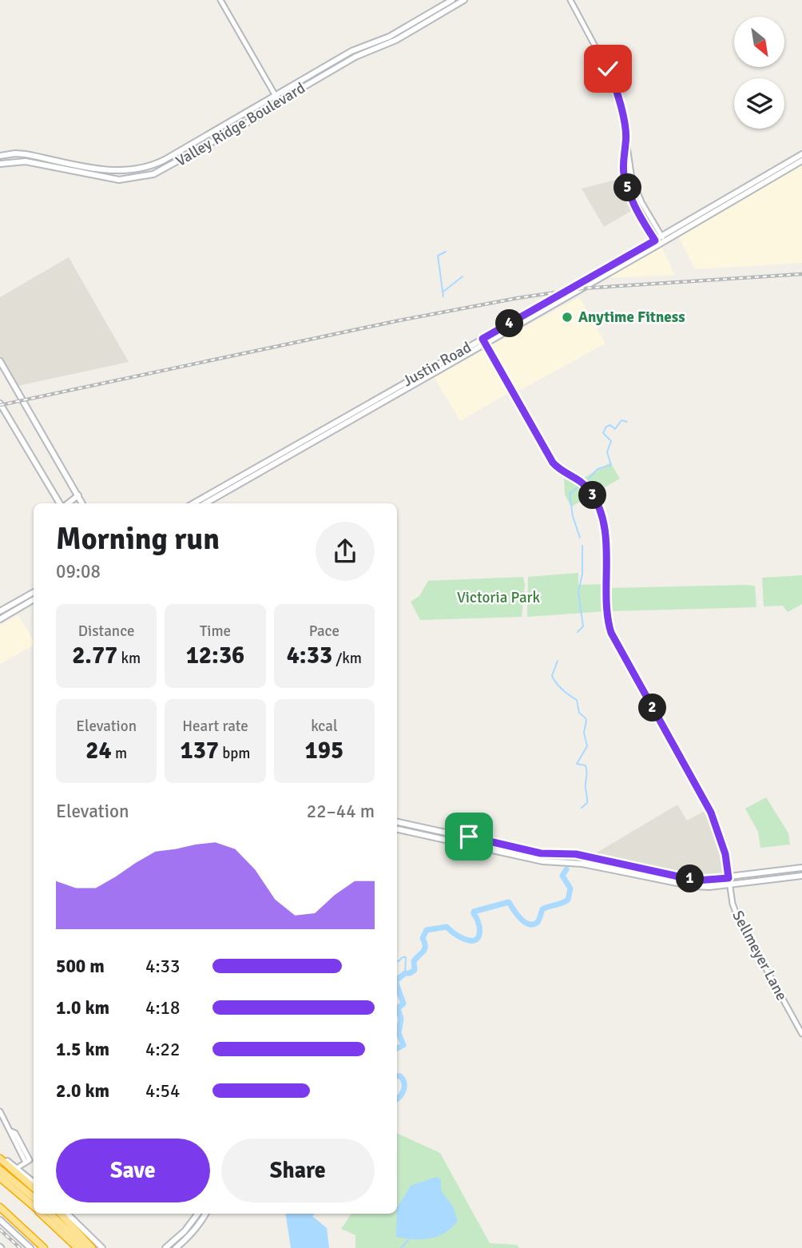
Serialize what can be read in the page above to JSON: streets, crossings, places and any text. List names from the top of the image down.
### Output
{
  "streets": {
    "main road": ["Valley Ridge Boulevard", "Justin Road"],
    "street": ["Sellmeyer Lane"]
  },
  "crossings": [
    ["Justin Road", "Sellmeyer Lane"]
  ],
  "parks": ["Victoria Park"],
  "places": ["Anytime Fitness"],
  "north": "bottom right",
  "page": {
    "pins": [
      "5",
      "4",
      "3",
      "2",
      "1"
    ],
    "heading": ["Morning run", "09:08"],
    "stats": [
      ["Distance", "2.77 km"],
      ["Time", "12:36"],
      ["Pace", "4:33 /km"],
      ["Elevation", "24 m"],
      ["Heart rate", "137 bpm"],
      ["kcal", "195"]
    ],
    "chart": ["Elevation", "22–44 m"],
    "list": [
      {
        "name": "500 m",
        "note": "4:33"
      },
      {
        "name": "1.0 km",
        "note": "4:18"
      },
      {
        "name": "1.5 km",
        "note": "4:22"
      },
      {
        "name": "2.0 km",
        "note": "4:54"
      }
    ],
    "buttons": ["Save", "Share"]
  }
}
